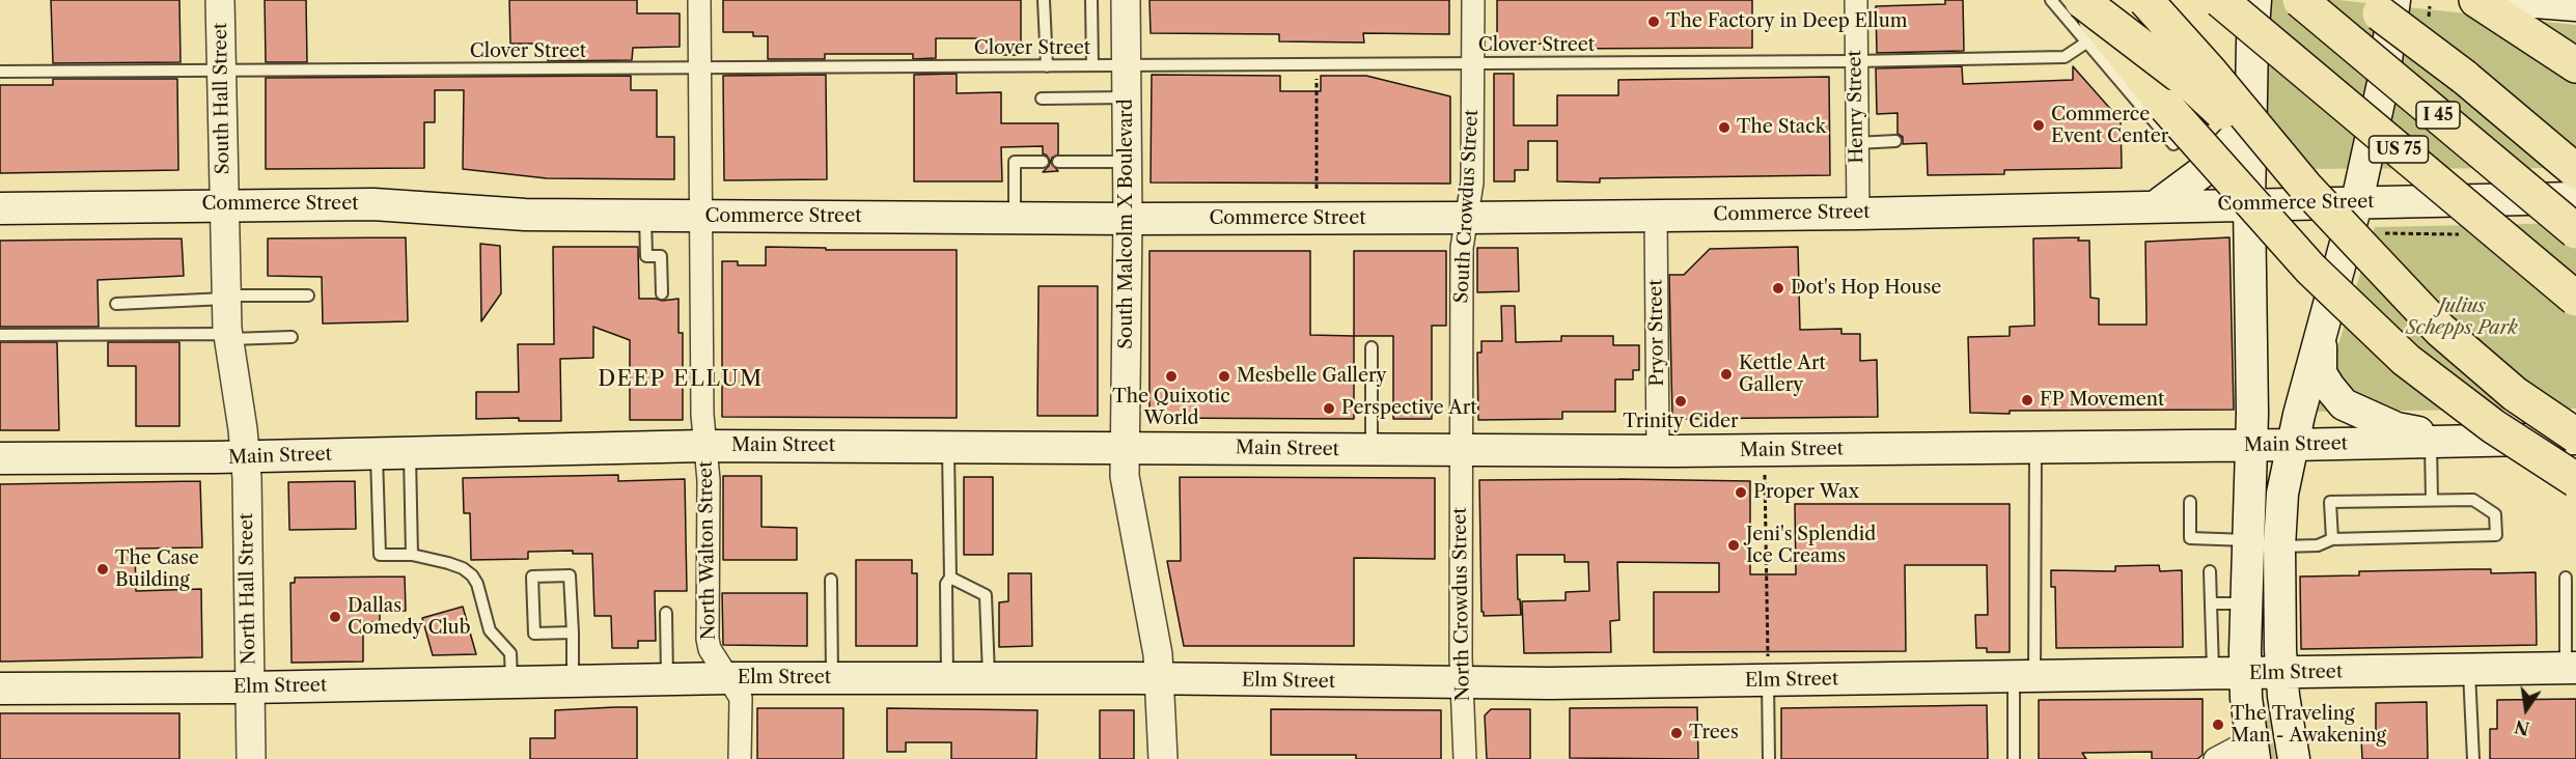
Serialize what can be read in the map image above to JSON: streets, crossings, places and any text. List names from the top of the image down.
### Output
{
  "streets": {
    "highway": ["I 45", "US 75"],
    "main road": ["Commerce Street", "Main Street", "Elm Street"],
    "street": [
      "South Hall Street",
      "Henry Street",
      "South Crowdus Street",
      "South Malcolm X Boulevard",
      "Pryor Street",
      "North Walton Street",
      "North Hall Street",
      "North Crowdus Street"
    ],
    "lane": ["Clover Street"]
  },
  "crossings": [
    ["Clover Street", "South Hall Street"],
    ["Clover Street", "Henry Street"],
    ["Clover Street", "South Crowdus Street"],
    ["Clover Street", "South Malcolm X Boulevard"],
    ["Clover Street", "North Walton Street"],
    ["South Hall Street", "Commerce Street"],
    ["South Hall Street", "Main Street"],
    ["South Hall Street", "North Hall Street"],
    ["Henry Street", "Commerce Street"],
    ["Commerce Street", "South Crowdus Street"],
    ["Commerce Street", "South Malcolm X Boulevard"],
    ["Commerce Street", "Pryor Street"],
    ["Commerce Street", "North Walton Street"],
    ["South Crowdus Street", "Main Street"],
    ["South Crowdus Street", "North Crowdus Street"],
    ["South Malcolm X Boulevard", "Main Street"],
    ["South Malcolm X Boulevard", "Elm Street"],
    ["Pryor Street", "Main Street"],
    ["Main Street", "North Walton Street"],
    ["Main Street", "North Hall Street"],
    ["Main Street", "North Crowdus Street"],
    ["North Walton Street", "Elm Street"],
    ["North Hall Street", "Elm Street"],
    ["North Crowdus Street", "Elm Street"]
  ],
  "districts": ["DEEP ELLUM"],
  "parks": ["Julius Schepps Park"],
  "places": [
    "The Factory in Deep Ellum",
    "Commerce Event Center",
    "The Stack",
    "Dot's Hop House",
    "Kettle Art Gallery",
    "The Quixotic World",
    "Mesbelle Gallery",
    "FP Movement",
    "Trinity Cider",
    "Perspective Art",
    "Proper Wax",
    "Jeni's Splendid Ice Creams",
    "The Case Building",
    "Dallas Comedy Club",
    "The Traveling Man - Awakening",
    "Trees"
  ],
  "north": "bottom"
}
